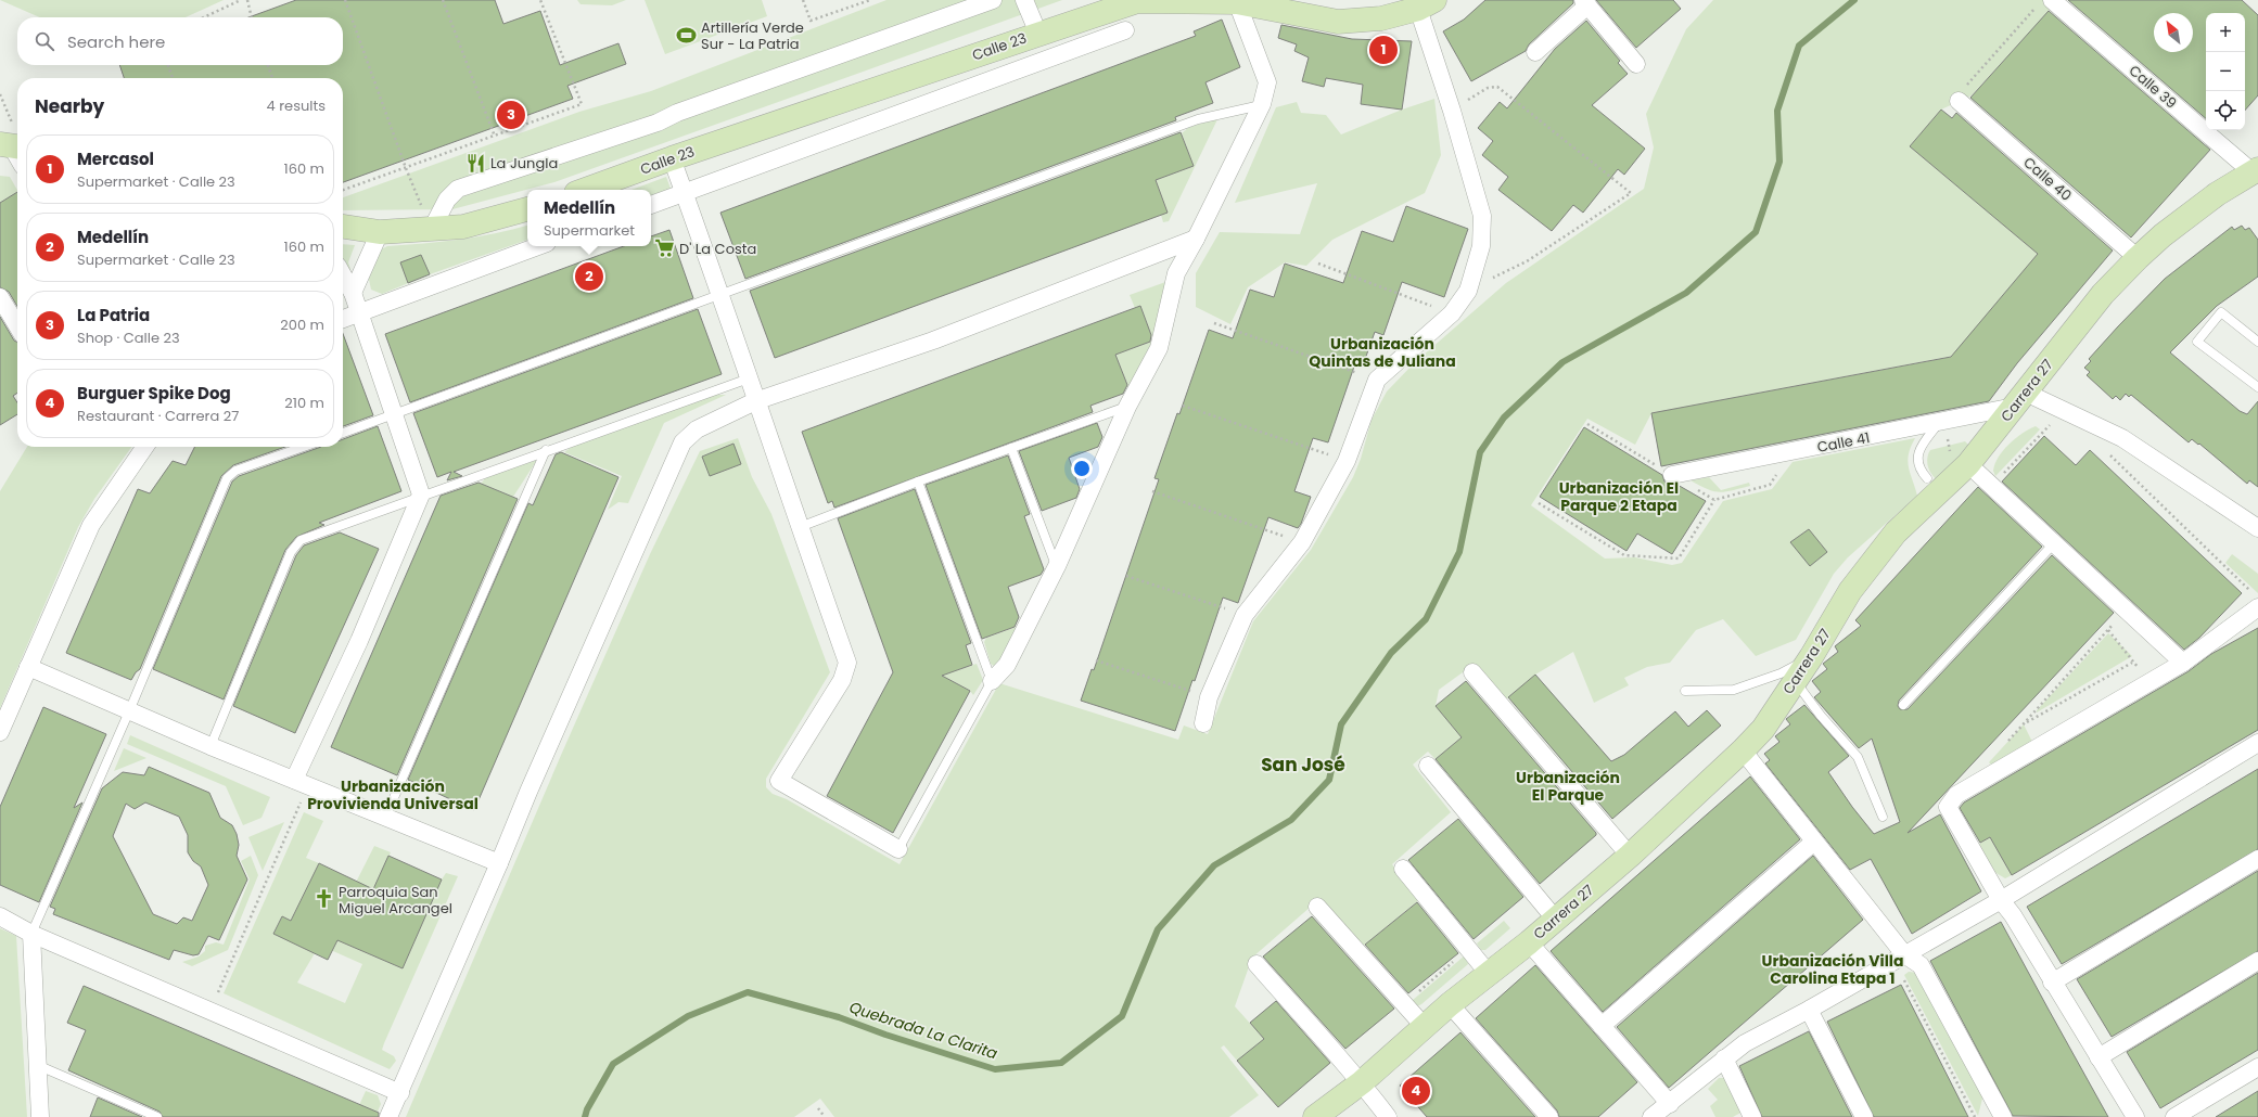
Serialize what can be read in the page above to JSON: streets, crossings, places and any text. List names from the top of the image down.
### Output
{
  "streets": {
    "street": [
      "Calle 23",
      "Calle 39",
      "Calle 40",
      "Carrera 27",
      "Calle 41"
    ]
  },
  "crossings": [
    ["Calle 39", "Carrera 27"],
    ["Calle 40", "Carrera 27"],
    ["Carrera 27", "Calle 41"]
  ],
  "districts": [
    "Urbanización Quintas de Juliana",
    "Urbanización El Parque 2 Etapa",
    "San José",
    "Urbanización El Parque",
    "Urbanización Provivienda Universal",
    "Urbanización Villa Carolina Etapa 1"
  ],
  "water": ["Quebrada La Clarita"],
  "places": {
    "sports": ["Artillería Verde Sur - La Patria"],
    "restaurant": ["La Jungla"],
    "supermarket": ["D' La Costa"],
    "church": ["Parroquia San Miguel Arcangel"]
  },
  "north": "top left",
  "page": {
    "map_buttons": ["+", "−"],
    "search": "Search here",
    "pins": [
      "1",
      "3",
      "2",
      "4"
    ],
    "heading": ["Nearby", "4 results"],
    "list": [
      {
        "mark": "1",
        "name": "Mercasol",
        "note": "Supermarket · Calle 23",
        "value": "160 m"
      },
      {
        "mark": "2",
        "name": "Medellín",
        "note": "Supermarket · Calle 23",
        "value": "160 m"
      },
      {
        "mark": "3",
        "name": "La Patria",
        "note": "Shop · Calle 23",
        "value": "200 m"
      },
      {
        "mark": "4",
        "name": "Burguer Spike Dog",
        "note": "Restaurant · Carrera 27",
        "value": "210 m"
      }
    ],
    "popup": ["Medellín", "Supermarket"]
  }
}
